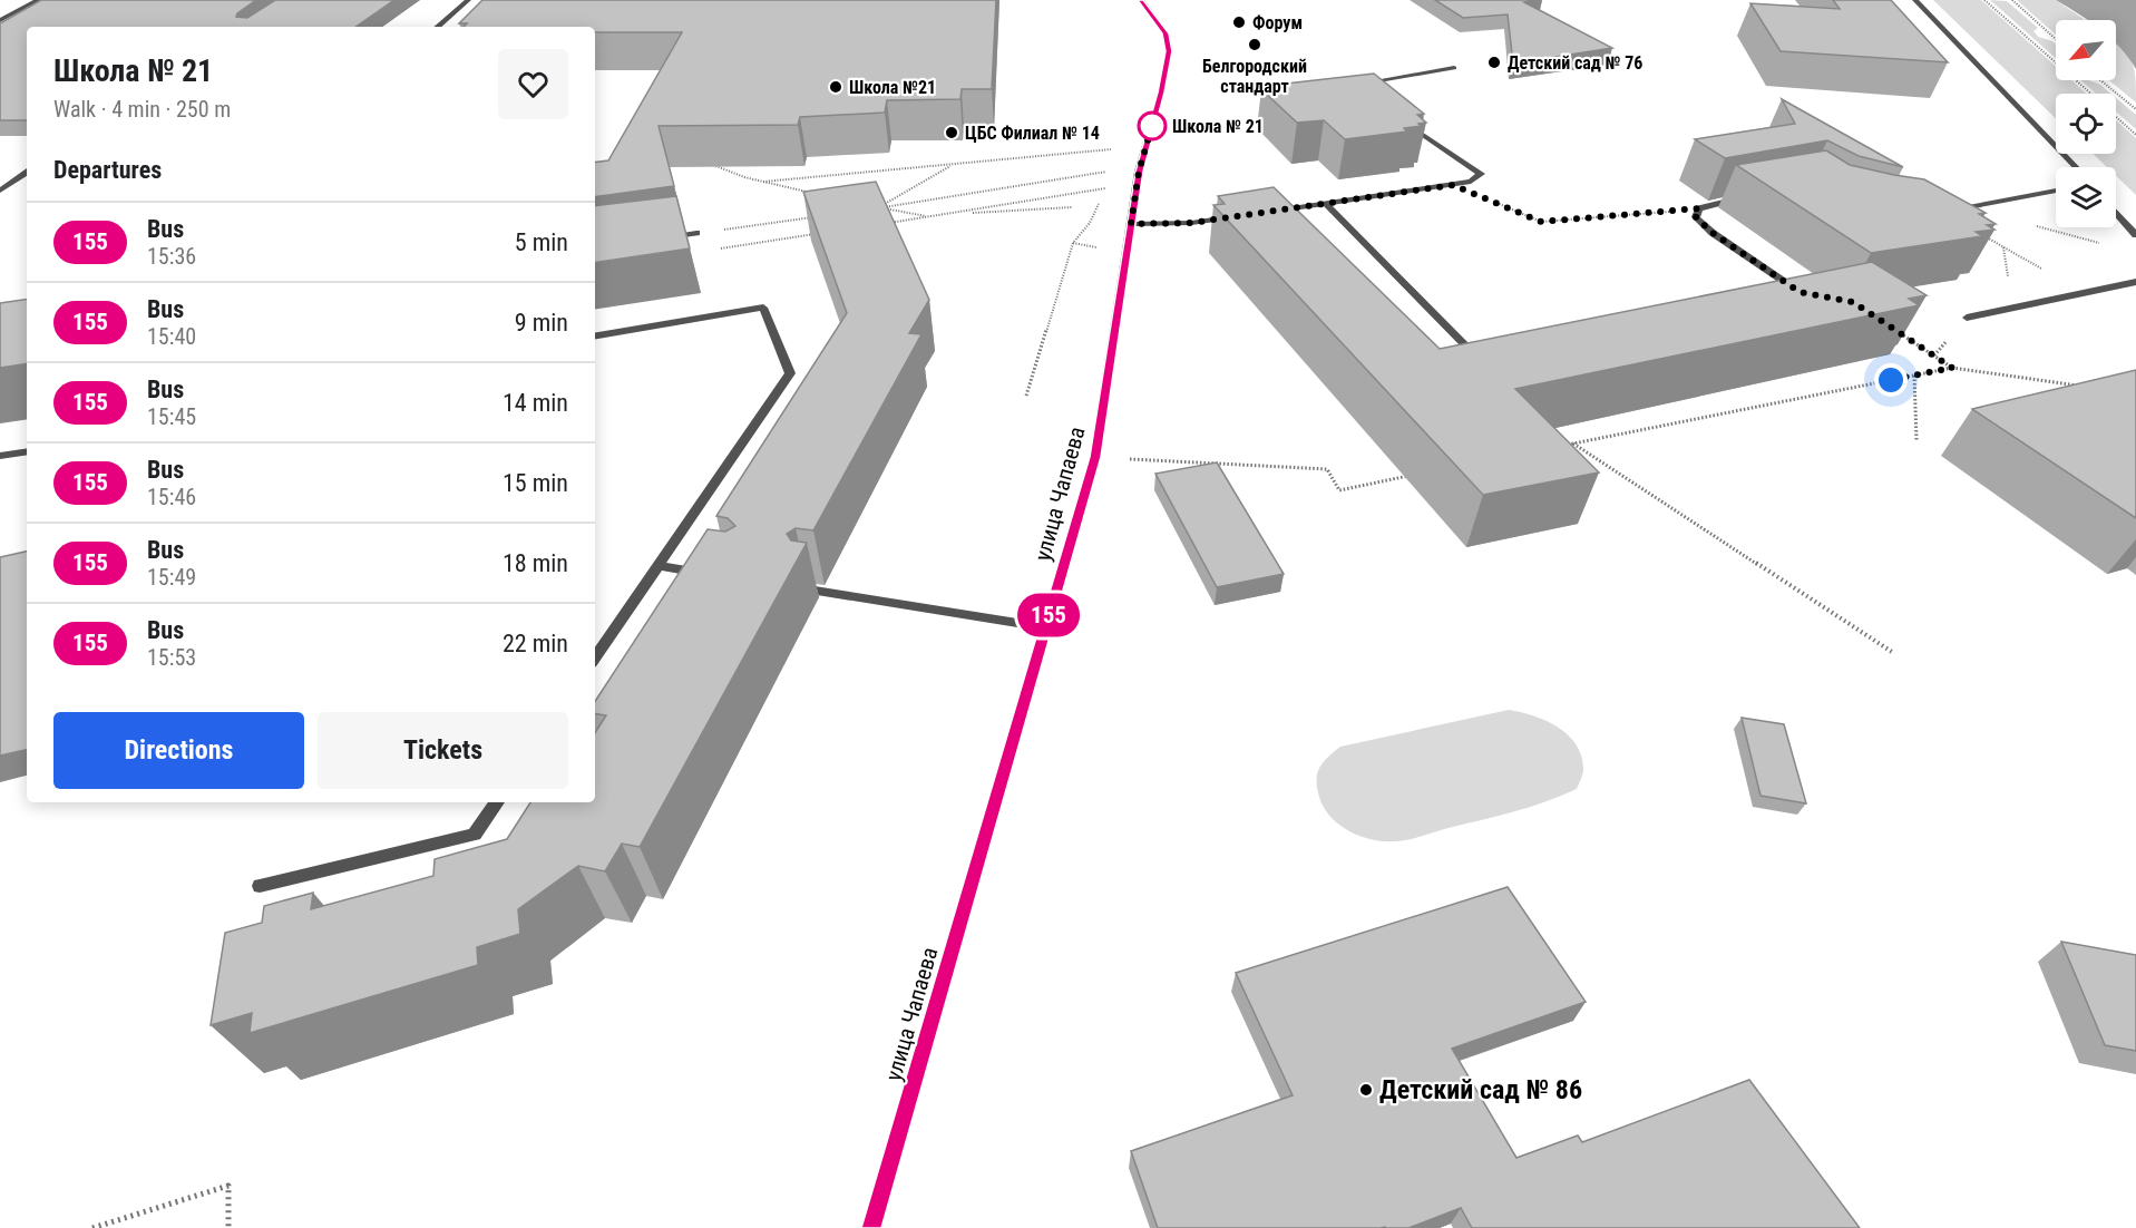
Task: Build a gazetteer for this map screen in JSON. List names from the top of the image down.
{
  "streets": {
    "street": ["улица Чапаева"]
  },
  "places": [
    "Форум",
    "Белгородский стандарт",
    "Детский сад № 76",
    "Школа №21",
    "Школа № 21",
    "ЦБС Филиал № 14",
    "Детский сад № 86"
  ],
  "lines": ["bus line 155"],
  "north": "bottom left",
  "page": {
    "on_map": "155",
    "heading": [
      ["Школа № 21", "Walk · 4 min · 250 m"],
      "Departures"
    ],
    "list": [
      {
        "mark": "155",
        "name": "Bus",
        "note": "15:36",
        "value": "5 min"
      },
      {
        "mark": "155",
        "name": "Bus",
        "note": "15:40",
        "value": "9 min"
      },
      {
        "mark": "155",
        "name": "Bus",
        "note": "15:45",
        "value": "14 min"
      },
      {
        "mark": "155",
        "name": "Bus",
        "note": "15:46",
        "value": "15 min"
      },
      {
        "mark": "155",
        "name": "Bus",
        "note": "15:49",
        "value": "18 min"
      },
      {
        "mark": "155",
        "name": "Bus",
        "note": "15:53",
        "value": "22 min"
      }
    ],
    "buttons": ["Directions", "Tickets"]
  }
}
